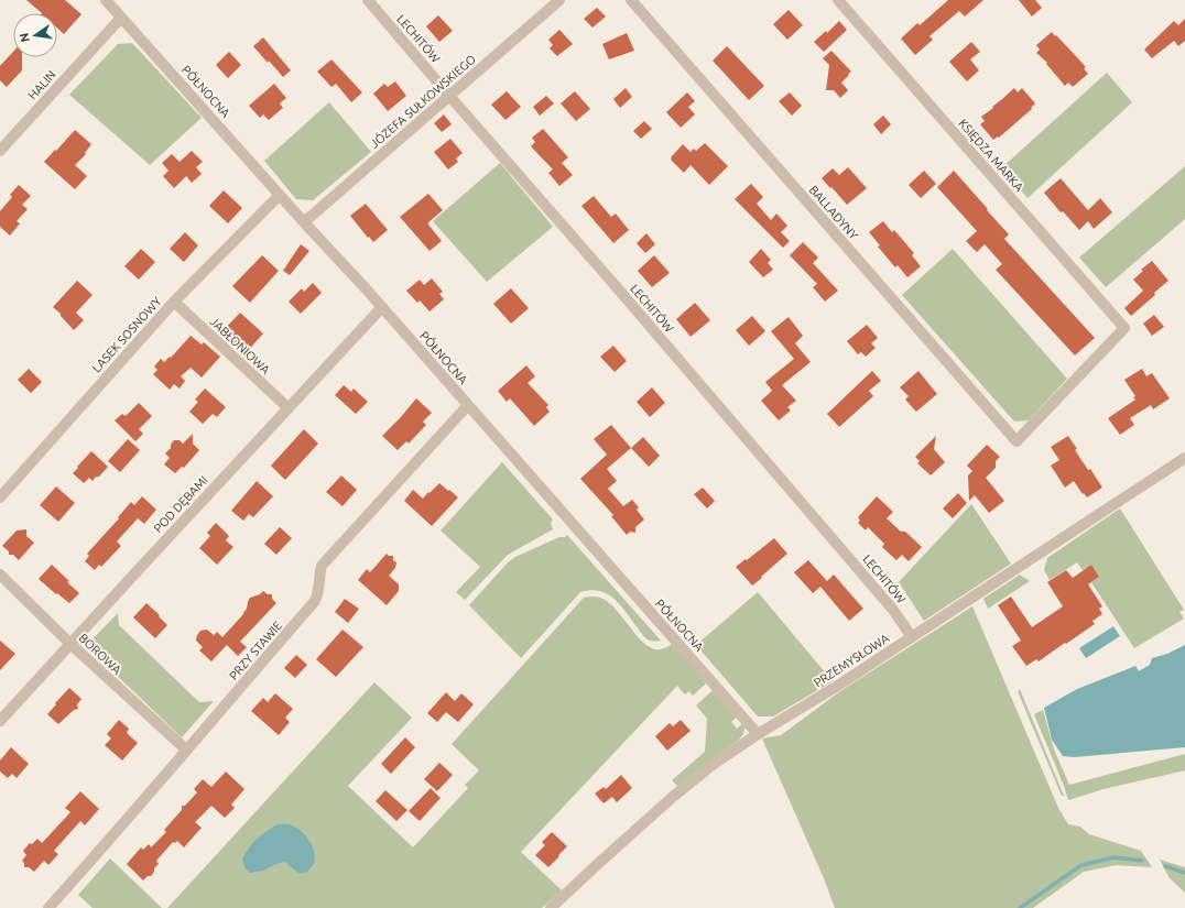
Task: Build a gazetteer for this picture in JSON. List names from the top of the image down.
{
  "streets": {
    "street": [
      "LECHITÓW",
      "HALIN",
      "PÓŁNOCNA",
      "JÓZEFA SUŁKOWSKIEGO",
      "KSIĘDZA MARKA",
      "BALLADYNY",
      "LASEK SOSNOWY",
      "JABŁONIOWA",
      "POD DĘBAMI",
      "PRZY STAWIE",
      "BOROWA",
      "PRZEMYSŁOWA"
    ]
  },
  "crossings": [
    ["LECHITÓW", "JÓZEFA SUŁKOWSKIEGO"],
    ["LECHITÓW", "PRZEMYSŁOWA"],
    ["HALIN", "PÓŁNOCNA"],
    ["PÓŁNOCNA", "JÓZEFA SUŁKOWSKIEGO"],
    ["PÓŁNOCNA", "LASEK SOSNOWY"],
    ["PÓŁNOCNA", "POD DĘBAMI"],
    ["PÓŁNOCNA", "PRZY STAWIE"],
    ["PÓŁNOCNA", "PRZEMYSŁOWA"],
    ["KSIĘDZA MARKA", "BALLADYNY"],
    ["LASEK SOSNOWY", "JABŁONIOWA"],
    ["JABŁONIOWA", "POD DĘBAMI"],
    ["POD DĘBAMI", "BOROWA"],
    ["PRZY STAWIE", "BOROWA"]
  ],
  "north": "left"
}
